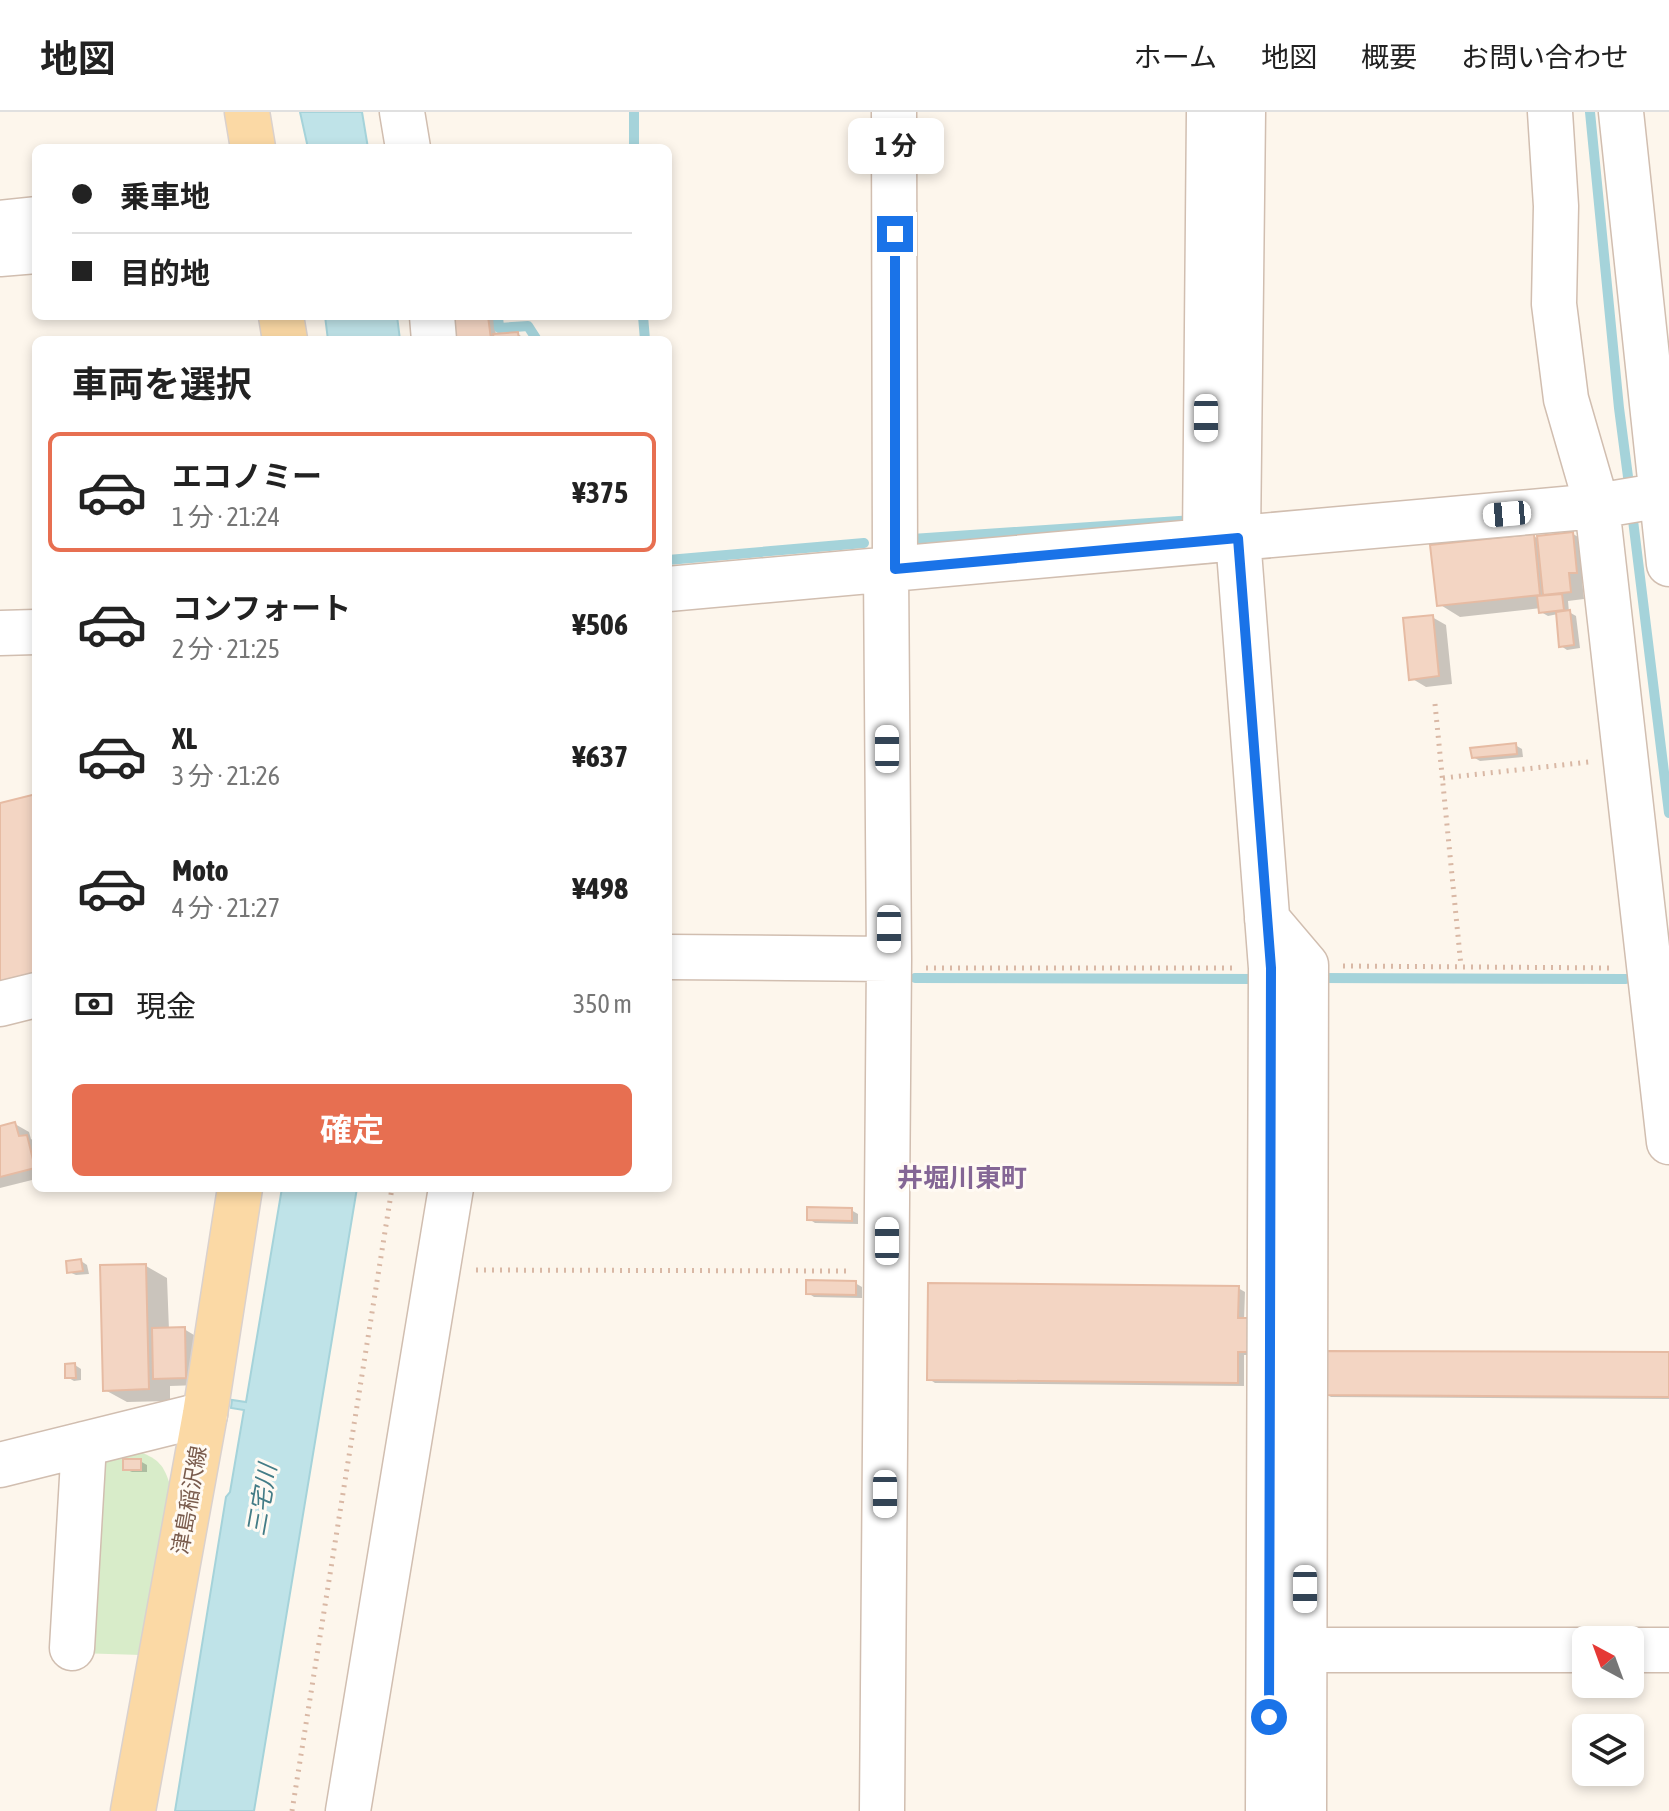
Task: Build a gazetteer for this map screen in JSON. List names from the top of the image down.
{
  "streets": {
    "main road": ["津島稲沢線"]
  },
  "districts": ["井堀川東町"],
  "water": ["三宅川"],
  "north": "top left",
  "page": {
    "header": "地図",
    "nav": [
      "ホーム",
      "地図",
      "概要",
      "お問い合わせ"
    ],
    "bubble": "1 分",
    "banner": ["乗車地", "目的地"],
    "heading": "車両を選択",
    "list": [
      {
        "name": "エコノミー",
        "note": "1 分 · 21:24",
        "value": "¥375"
      },
      {
        "name": "コンフォート",
        "note": "2 分 · 21:25",
        "value": "¥506"
      },
      {
        "name": "XL",
        "note": "3 分 · 21:26",
        "value": "¥637"
      },
      {
        "name": "Moto",
        "note": "4 分 · 21:27",
        "value": "¥498"
      }
    ],
    "pay": ["現金", "350 m"],
    "buttons": "確定"
  }
}
